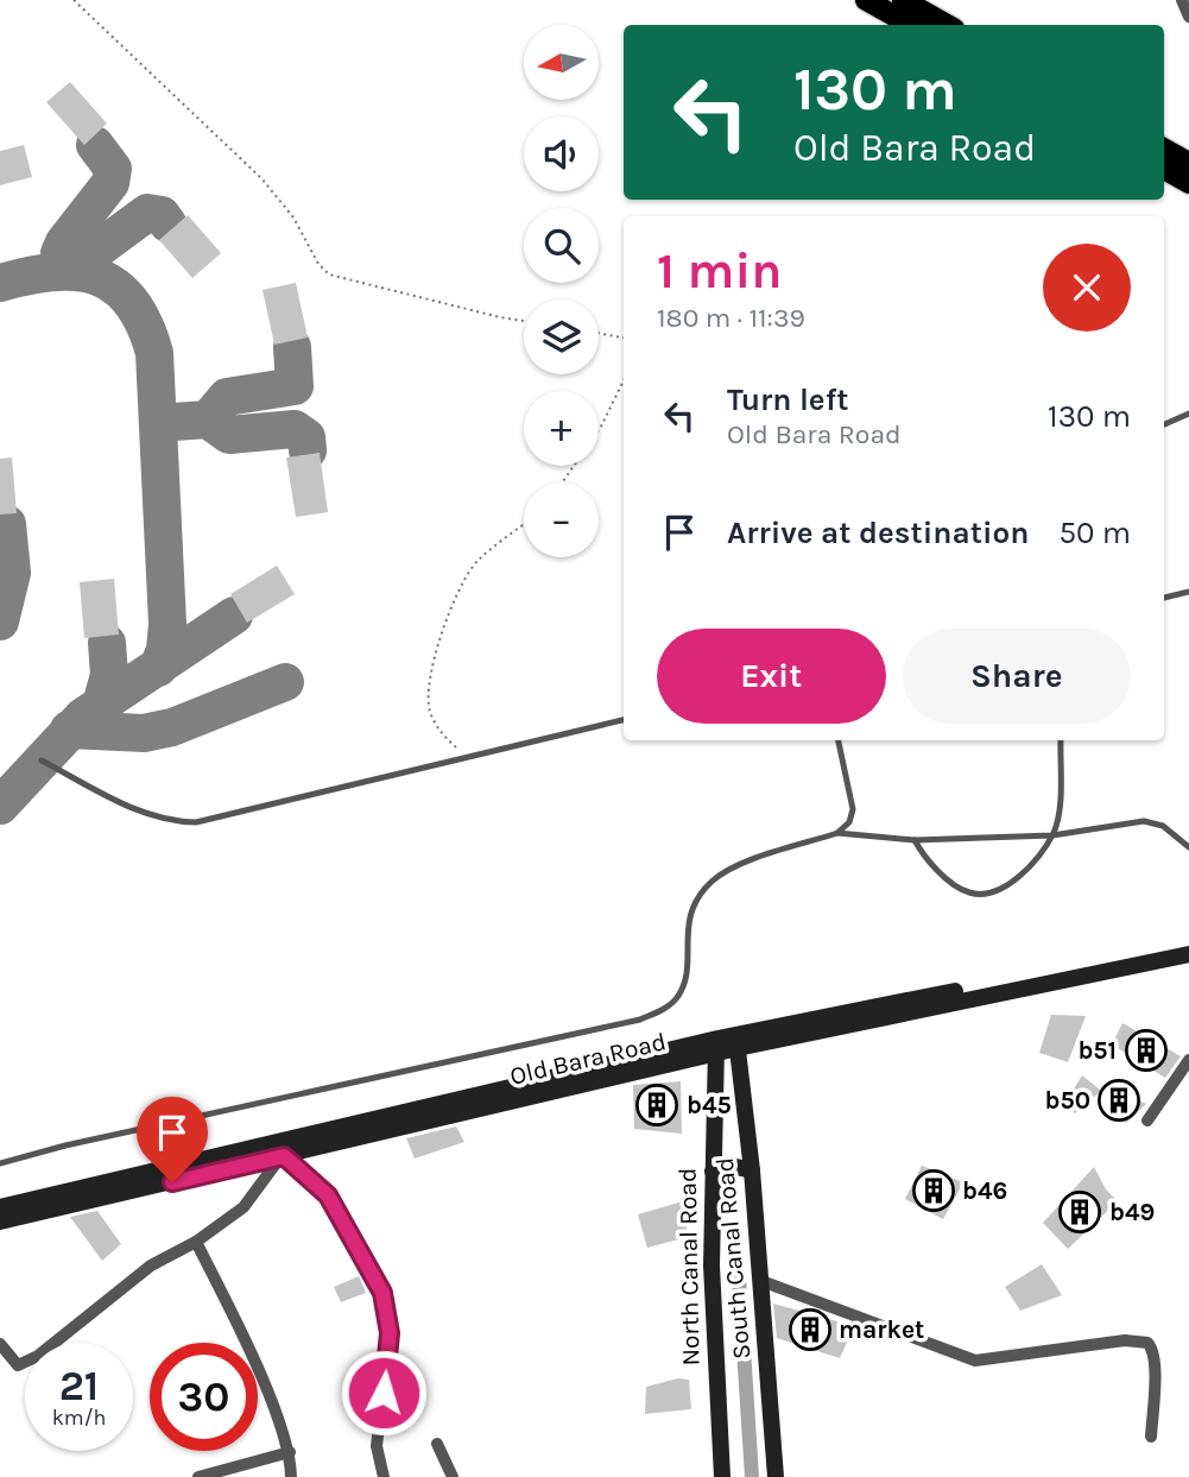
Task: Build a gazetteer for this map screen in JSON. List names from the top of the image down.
{
  "streets": {
    "main road": ["Old Bara Road", "South Canal Road", "North Canal Road"]
  },
  "crossings": [
    ["Old Bara Road", "South Canal Road"],
    ["Old Bara Road", "North Canal Road"]
  ],
  "places": {
    "building": [
      "b51",
      "b50",
      "b45",
      "b46",
      "b49",
      "market"
    ]
  },
  "north": "left",
  "page": {
    "map_buttons": ["+", "−"],
    "turn": ["130 m", "Old Bara Road"],
    "heading": ["1 min", "180 m · 11:39"],
    "list": [
      {
        "name": "Turn left",
        "note": "Old Bara Road",
        "value": "130 m"
      },
      {
        "name": "Arrive at destination",
        "value": "50 m"
      }
    ],
    "buttons": ["Exit", "Share"],
    "speed": "21 km/h",
    "limit": "30"
  }
}
